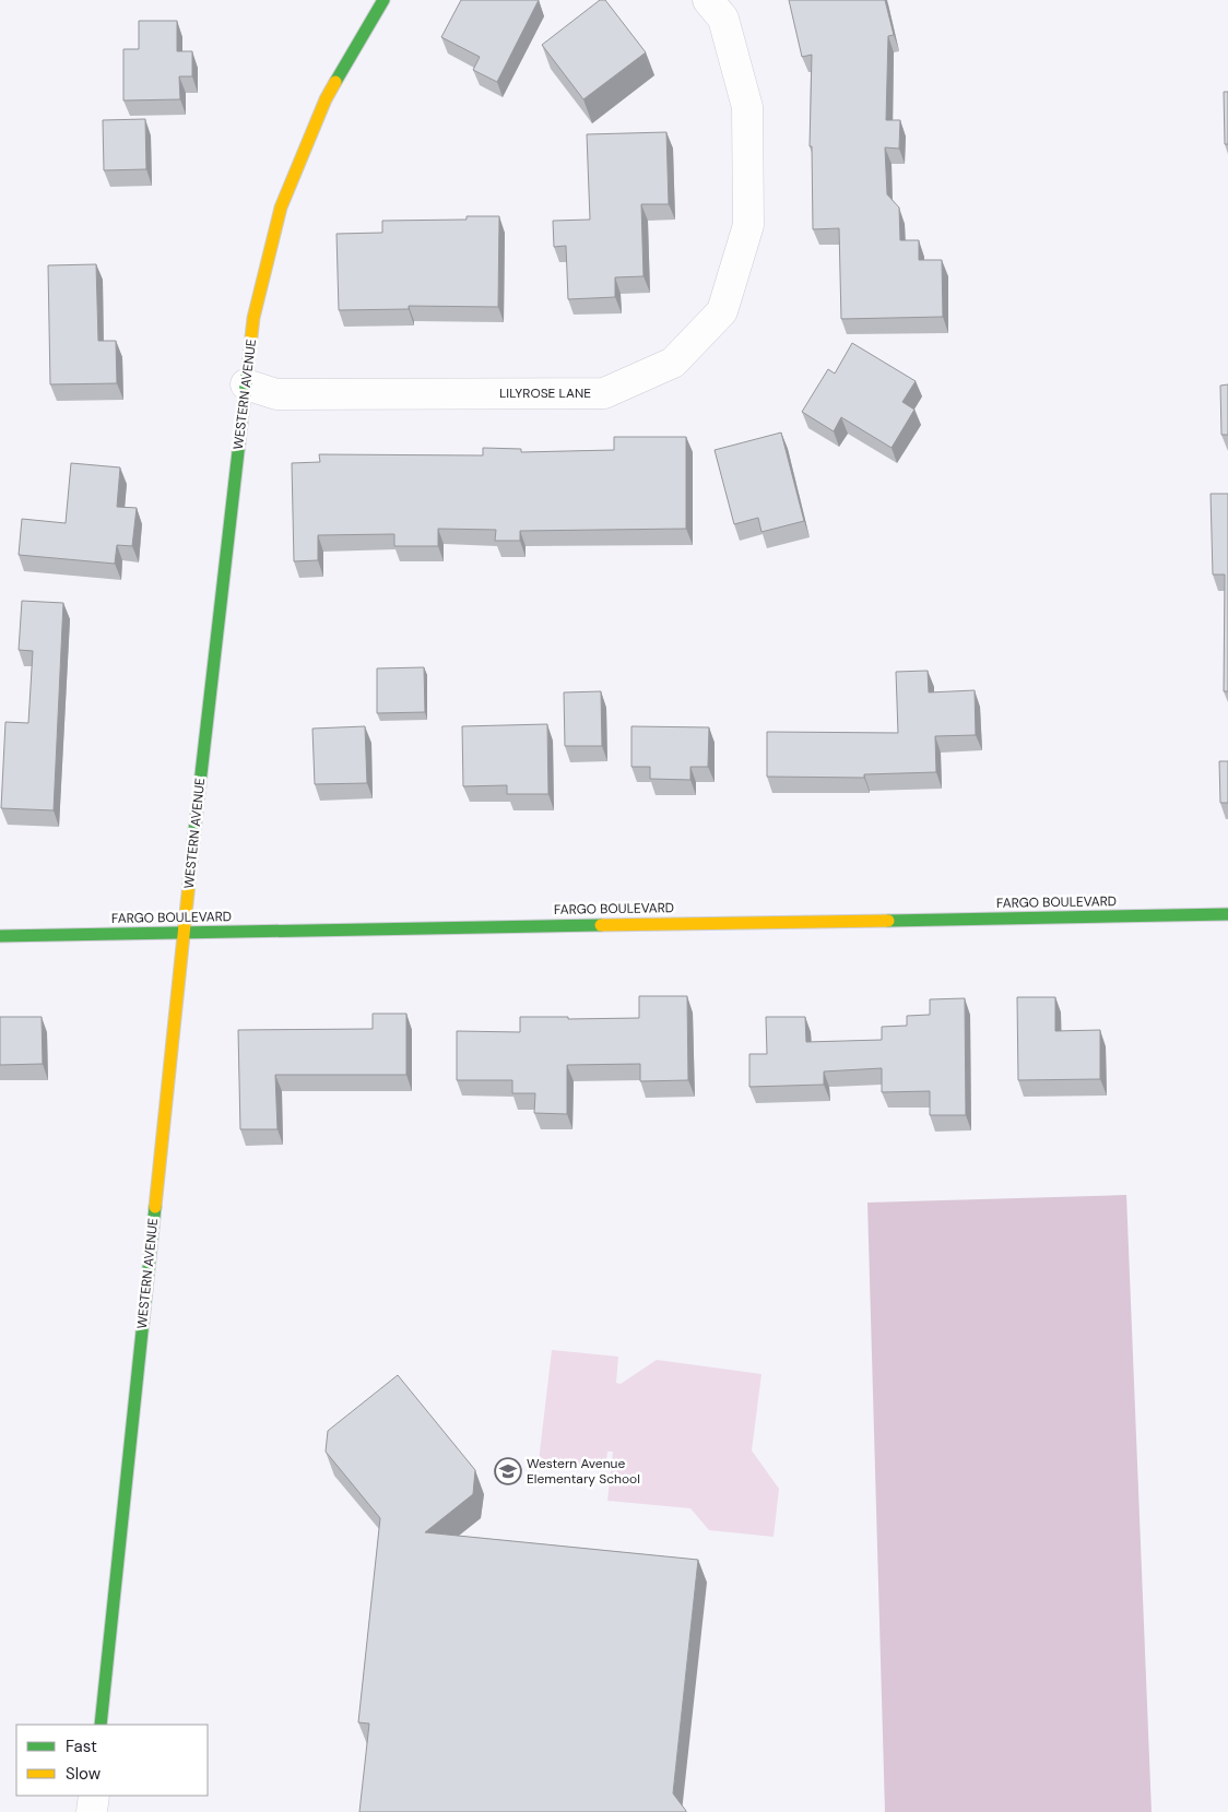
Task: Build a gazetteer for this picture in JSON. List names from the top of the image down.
{
  "streets": {
    "street": ["LILYROSE LANE", "WESTERN AVENUE", "FARGO BOULEVARD"]
  },
  "crossings": [
    ["LILYROSE LANE", "WESTERN AVENUE"],
    ["WESTERN AVENUE", "FARGO BOULEVARD"]
  ],
  "places": {
    "school or university": ["Western Avenue Elementary School"]
  },
  "legend": ["Fast", "Slow"]
}
